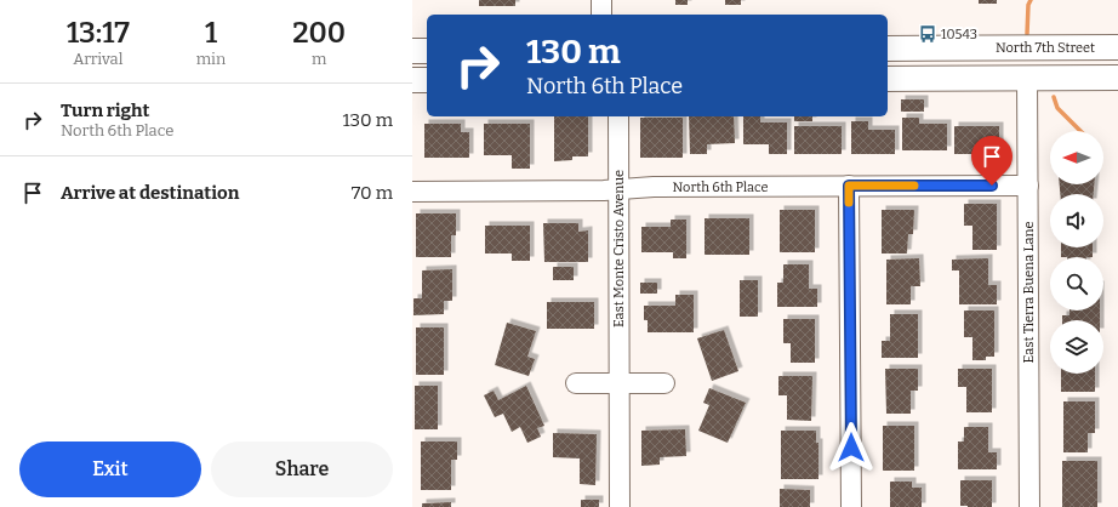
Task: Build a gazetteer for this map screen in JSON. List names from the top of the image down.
{
  "streets": {
    "main road": ["North 7th Street"],
    "street": ["North 6th Place", "East Monte Cristo Avenue", "East Tierra Buena Lane"]
  },
  "crossings": [
    ["North 6th Place", "East Monte Cristo Avenue"],
    ["North 6th Place", "East Tierra Buena Lane"]
  ],
  "places": {
    "bus stop": ["10543"]
  },
  "north": "left",
  "page": {
    "eta": [
      "13:17",
      "Arrival",
      "1",
      "min",
      "200",
      "m"
    ],
    "turn": ["130 m", "North 6th Place"],
    "list": [
      {
        "name": "Turn right",
        "note": "North 6th Place",
        "value": "130 m"
      },
      {
        "name": "Arrive at destination",
        "value": "70 m"
      }
    ],
    "buttons": ["Exit", "Share"]
  }
}
